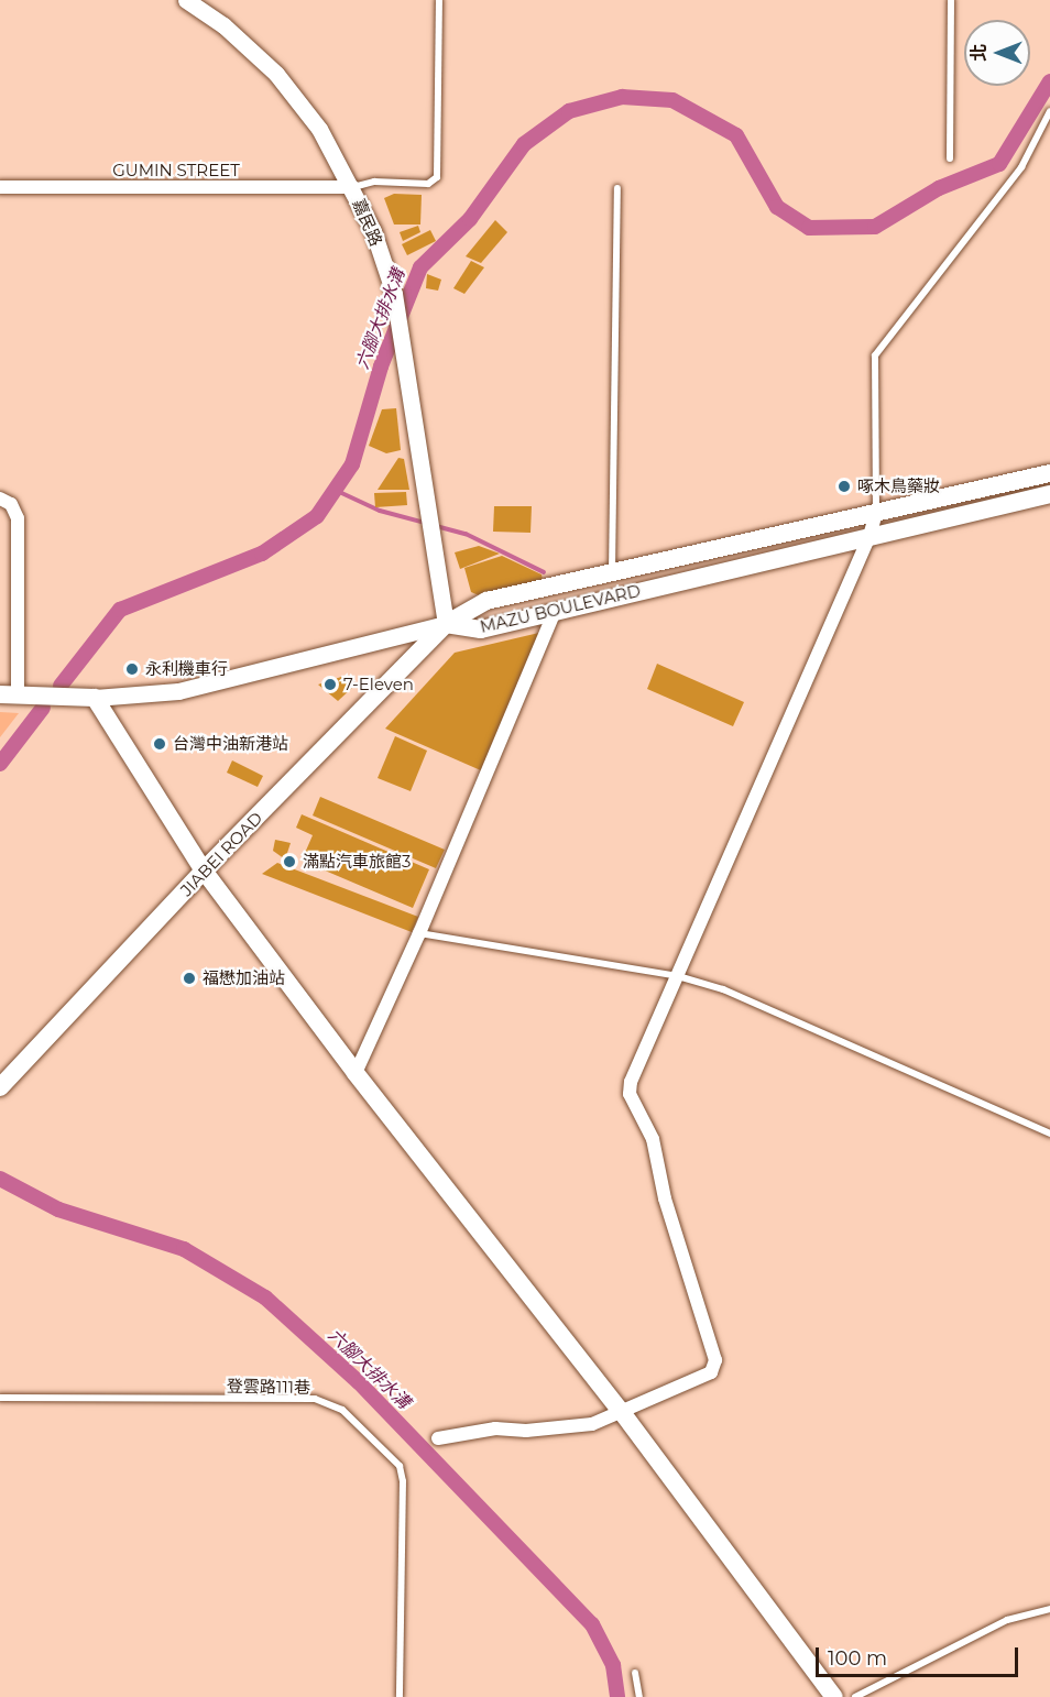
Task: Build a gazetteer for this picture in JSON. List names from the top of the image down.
{
  "streets": {
    "main road": ["MAZU BOULEVARD", "JIABEI ROAD"],
    "street": ["GUMIN STREET", "嘉民路"],
    "lane": ["登雲路111巷"]
  },
  "crossings": [
    ["GUMIN STREET", "嘉民路"],
    ["嘉民路", "MAZU BOULEVARD"],
    ["嘉民路", "JIABEI ROAD"],
    ["MAZU BOULEVARD", "JIABEI ROAD"]
  ],
  "water": ["六腳大排水溝"],
  "places": [
    "啄木鳥藥妝",
    "永利機車行",
    "7-Eleven",
    "台灣中油新港站",
    "滿點汽車旅館3",
    "福懋加油站"
  ],
  "scale_bar": "100 m",
  "north": "left"
}
